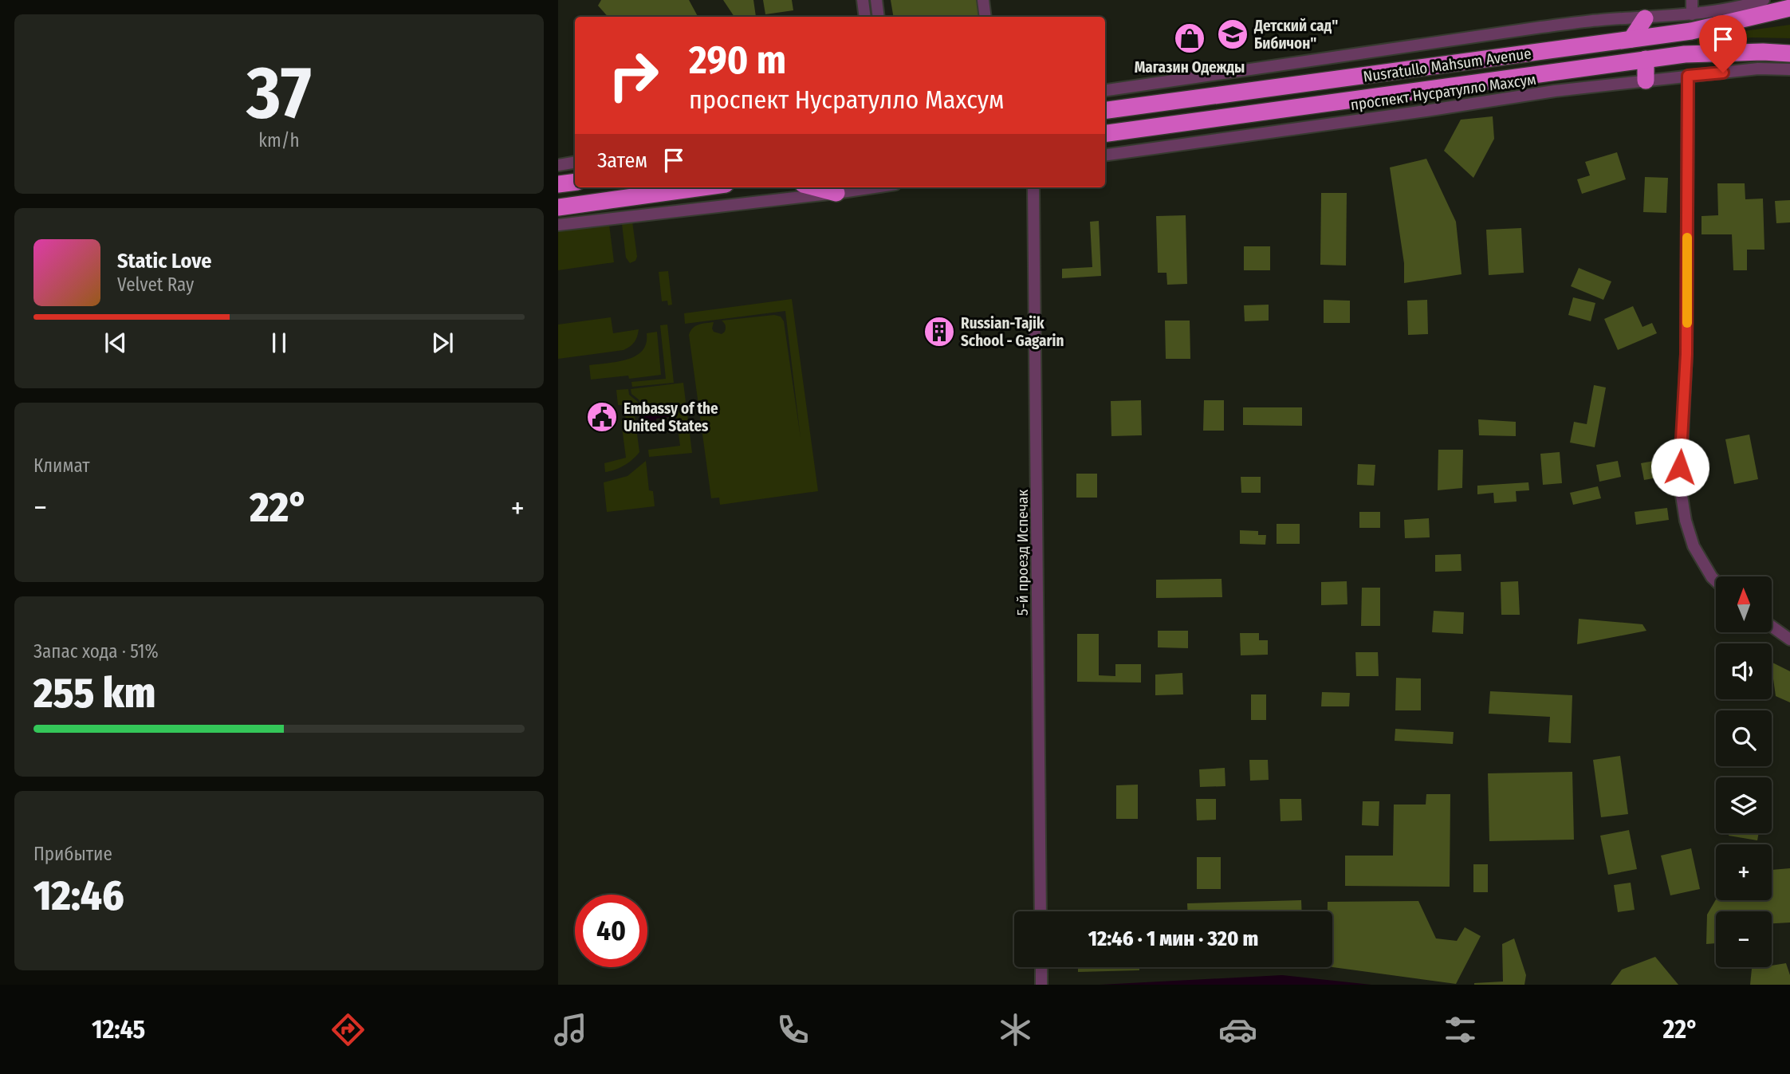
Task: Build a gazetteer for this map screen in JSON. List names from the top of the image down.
{
  "streets": {
    "highway": ["Nusratullo Mahsum Avenue"],
    "street": ["проспект Нусратулло Махсум", "5-й проезд Испечак"]
  },
  "places": {
    "school or university": ["Детский сад\" Бибичон\""],
    "shop": ["Магазин Одежды"],
    "building": ["Russian-Tajik School - Gagarin"],
    "public building": ["Embassy of the United States"]
  },
  "north": "top",
  "page": {
    "tile": [
      ["37", "km/h"],
      "Климат",
      ["Запас хода · 51%", "255 km"],
      ["Прибытие", "12:46"]
    ],
    "turn": ["290 m", "проспект Нусратулло Махсум"],
    "then": "Затем",
    "song": ["Static Love", "Velvet Ray"],
    "heat": ["−", "22°", "+"],
    "map_buttons": ["+", "−"],
    "limit": "40",
    "trip": "12:46 · 1 мин · 320 m",
    "tabs": ["12:45", "22°"]
  }
}
